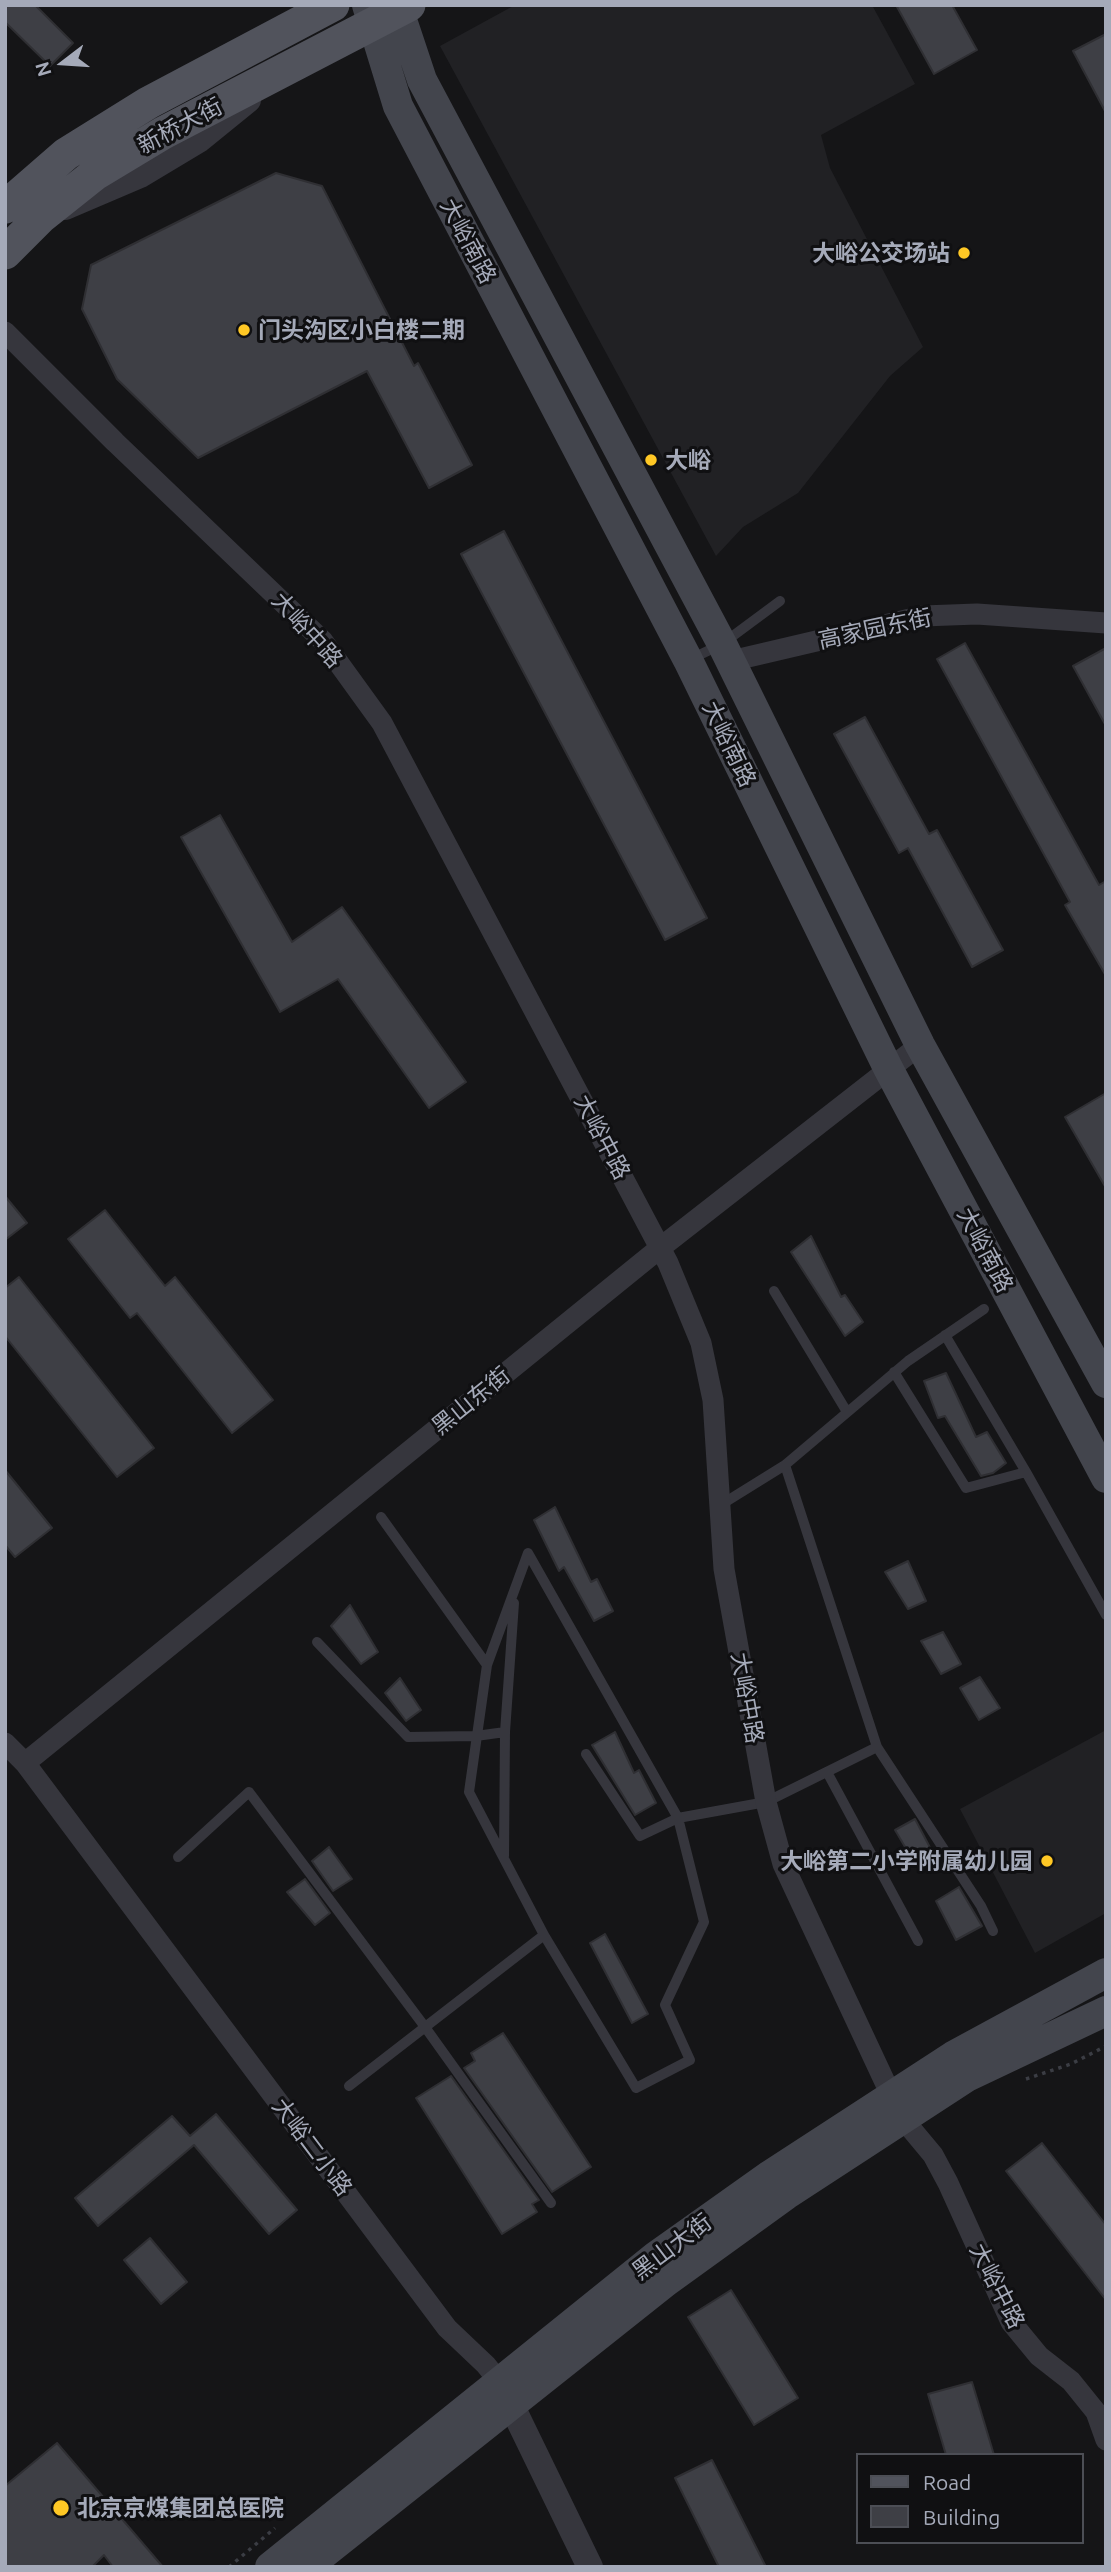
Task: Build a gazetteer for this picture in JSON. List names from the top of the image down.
{
  "streets": {
    "main road": ["新桥大街", "大峪南路", "黑山大街"],
    "street": [
      "高家园东街",
      "大峪中路",
      "黑山东街",
      "大峪二小路"
    ]
  },
  "crossings": [
    ["新桥大街", "大峪南路"],
    ["大峪南路", "高家园东街"],
    ["大峪南路", "黑山东街"],
    ["大峪中路", "黑山东街"],
    ["大峪中路", "黑山大街"],
    ["黑山东街", "大峪二小路"],
    ["大峪二小路", "黑山大街"]
  ],
  "places": [
    "大峪公交场站",
    "门头沟区小白楼二期",
    "大峪",
    "大峪第二小学附属幼儿园",
    "北京京煤集团总医院"
  ],
  "legend": ["Road", "Building"],
  "north": "left"
}
